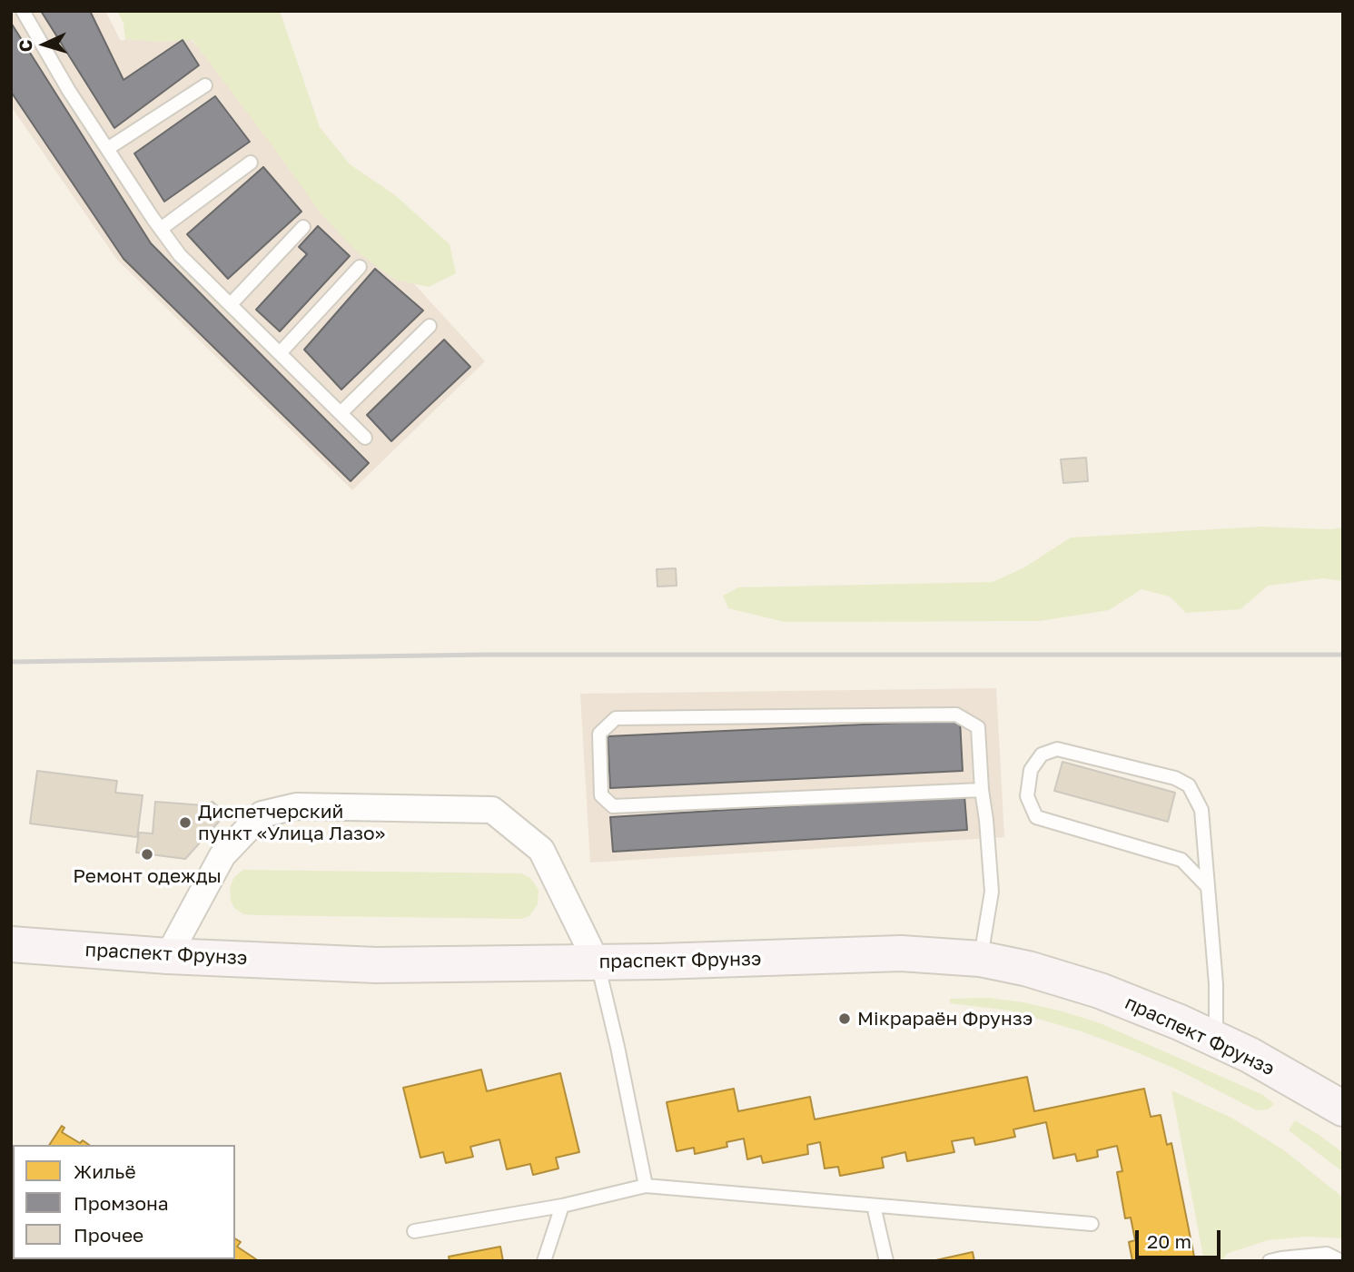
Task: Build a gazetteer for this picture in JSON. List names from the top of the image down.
{
  "streets": {
    "main road": ["праспект Фрунзэ"]
  },
  "places": ["Диспетчерский пункт «Улица Лазо»", "Ремонт одежды", "Мікрараён Фрунзэ"],
  "legend": ["Жильё", "Промзона", "Прочее"],
  "scale_bar": "20 m",
  "north": "left"
}
